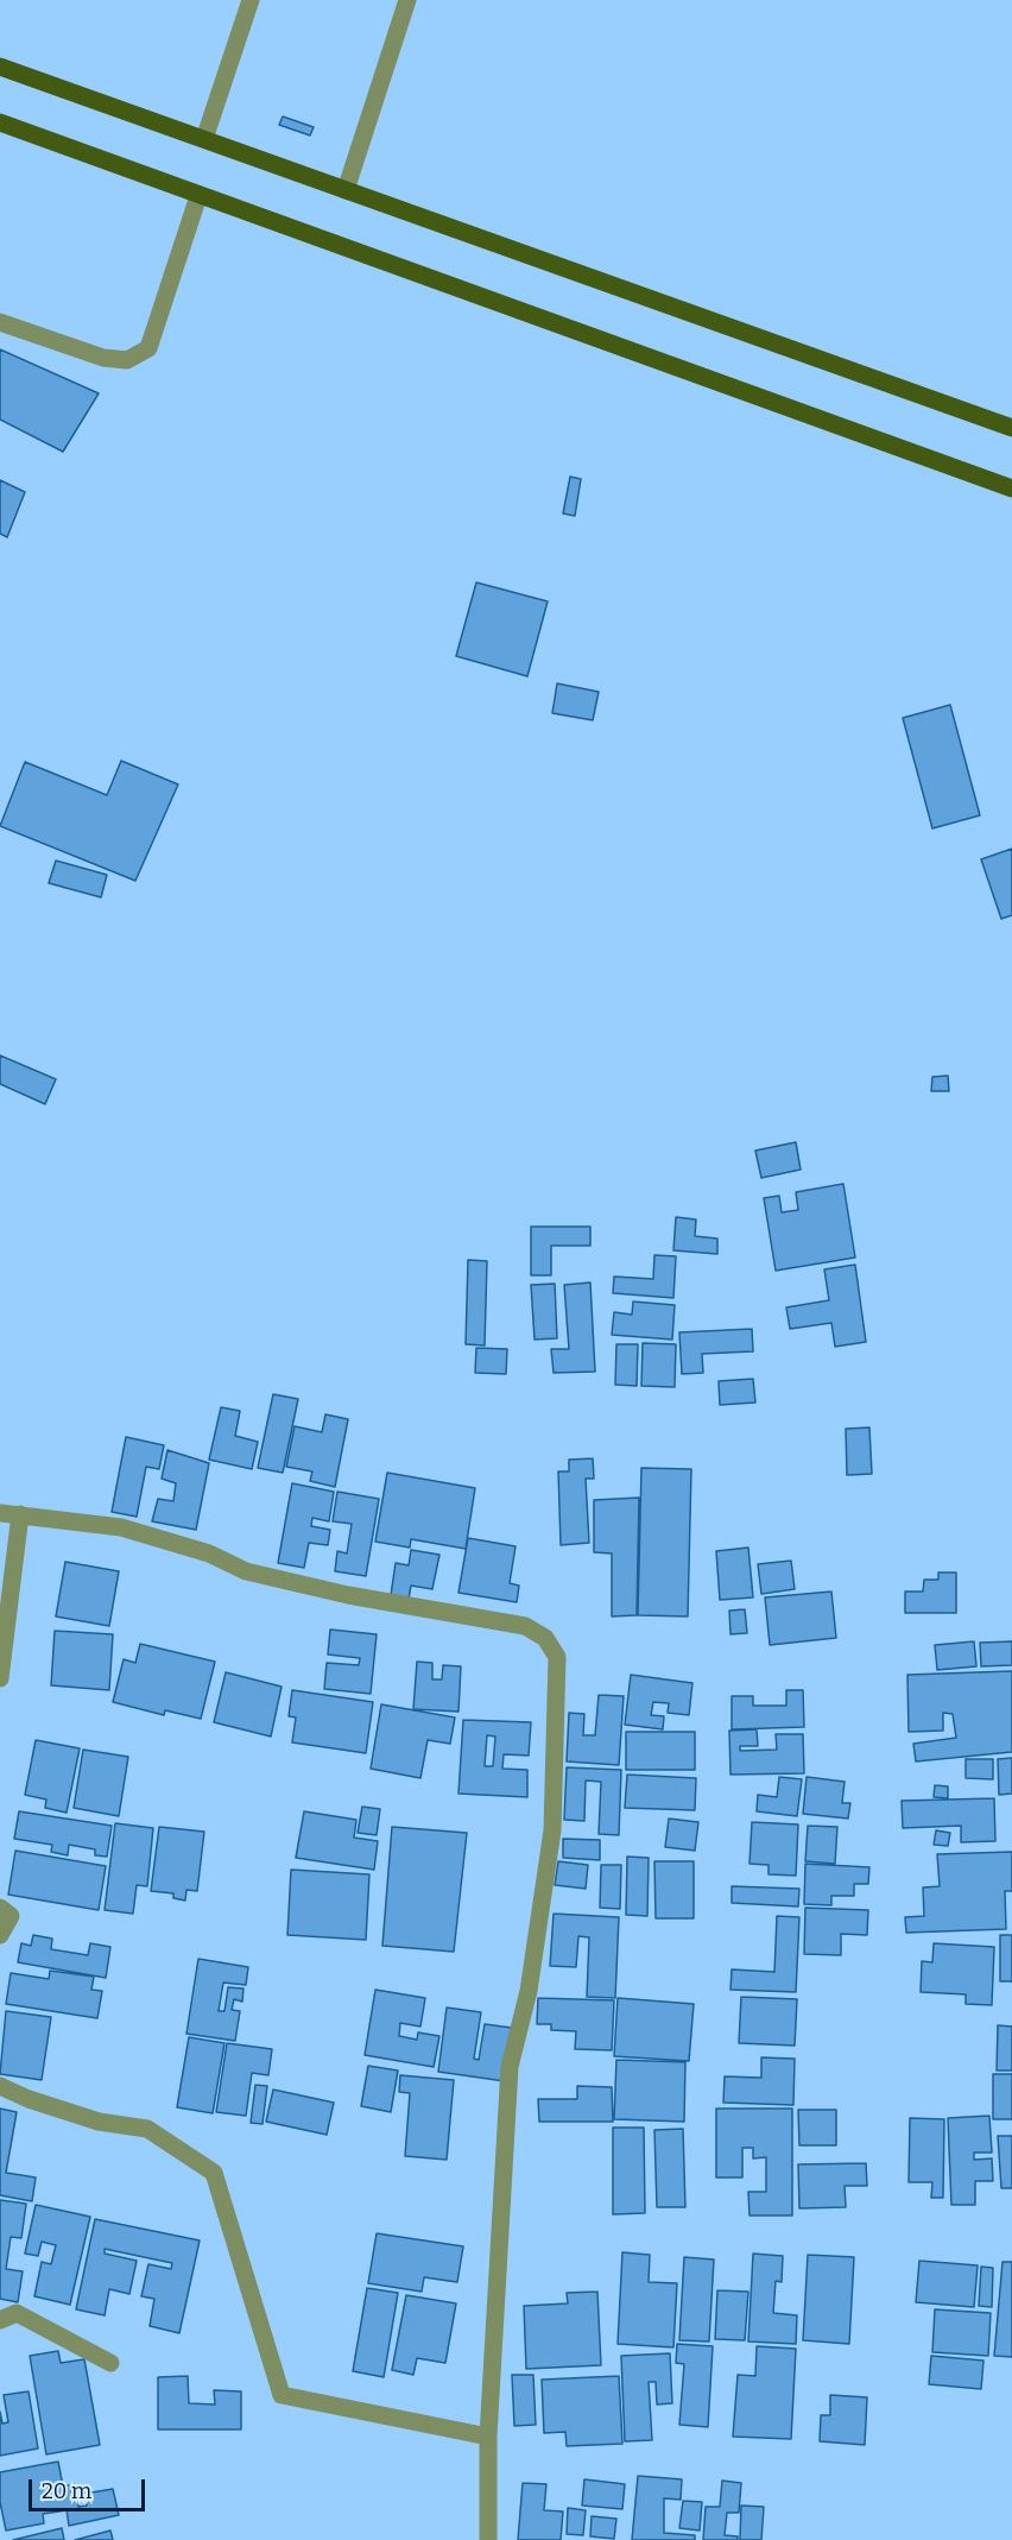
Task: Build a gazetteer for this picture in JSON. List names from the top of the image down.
{
  "scale_bar": "20 m"
}
